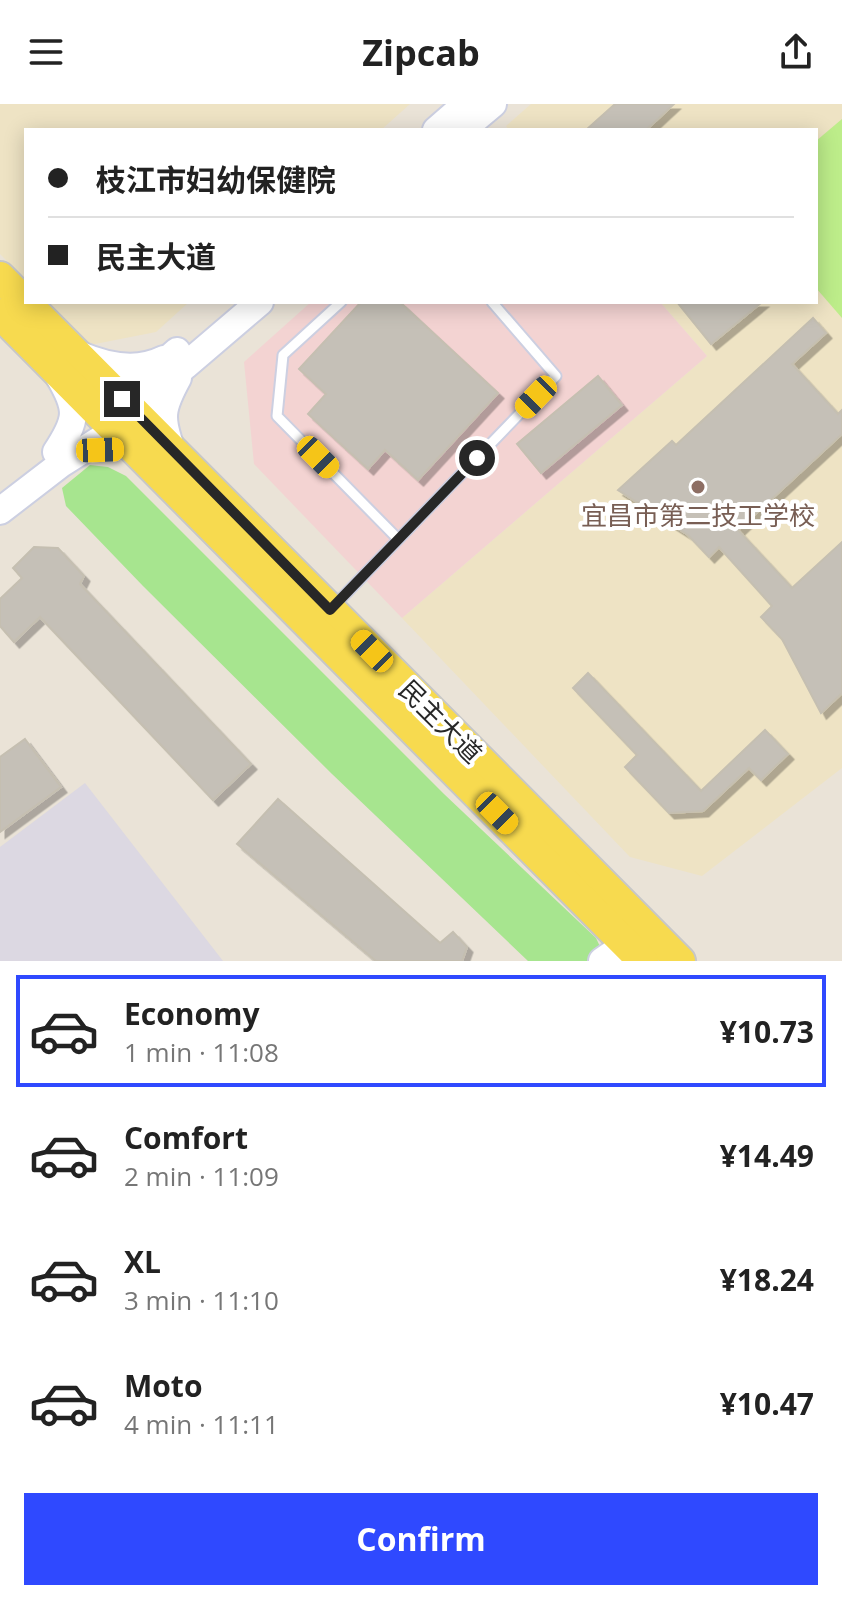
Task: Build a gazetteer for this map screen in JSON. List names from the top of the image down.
{
  "streets": {
    "main road": ["民主大道"]
  },
  "places": ["宜昌市第二技工学校"],
  "page": {
    "header": "Zipcab",
    "banner": ["枝江市妇幼保健院", "民主大道"],
    "list": [
      {
        "name": "Economy",
        "note": "1 min · 11:08",
        "value": "¥10.73"
      },
      {
        "name": "Comfort",
        "note": "2 min · 11:09",
        "value": "¥14.49"
      },
      {
        "name": "XL",
        "note": "3 min · 11:10",
        "value": "¥18.24"
      },
      {
        "name": "Moto",
        "note": "4 min · 11:11",
        "value": "¥10.47"
      }
    ],
    "buttons": "Confirm"
  }
}
